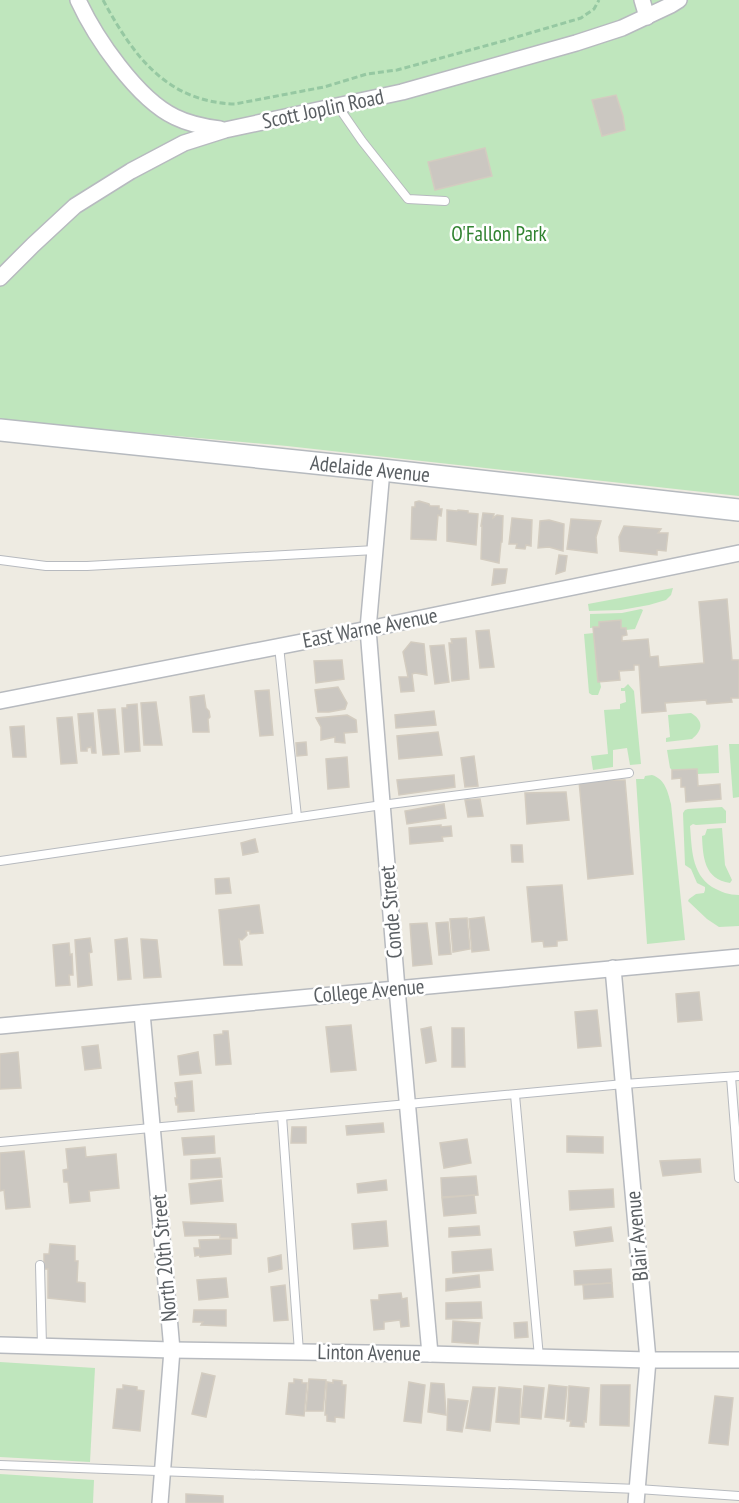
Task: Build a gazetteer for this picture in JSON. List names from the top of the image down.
{
  "streets": {
    "main road": ["Adelaide Avenue"],
    "street": [
      "Scott Joplin Road",
      "East Warne Avenue",
      "Conde Street",
      "College Avenue",
      "Blair Avenue",
      "North 20th Street",
      "Linton Avenue"
    ]
  },
  "crossings": [
    ["Adelaide Avenue", "Conde Street"],
    ["East Warne Avenue", "Conde Street"],
    ["Conde Street", "College Avenue"],
    ["Conde Street", "Linton Avenue"],
    ["College Avenue", "Blair Avenue"],
    ["College Avenue", "North 20th Street"],
    ["Blair Avenue", "Linton Avenue"],
    ["North 20th Street", "Linton Avenue"]
  ],
  "parks": ["O'Fallon Park"]
}
